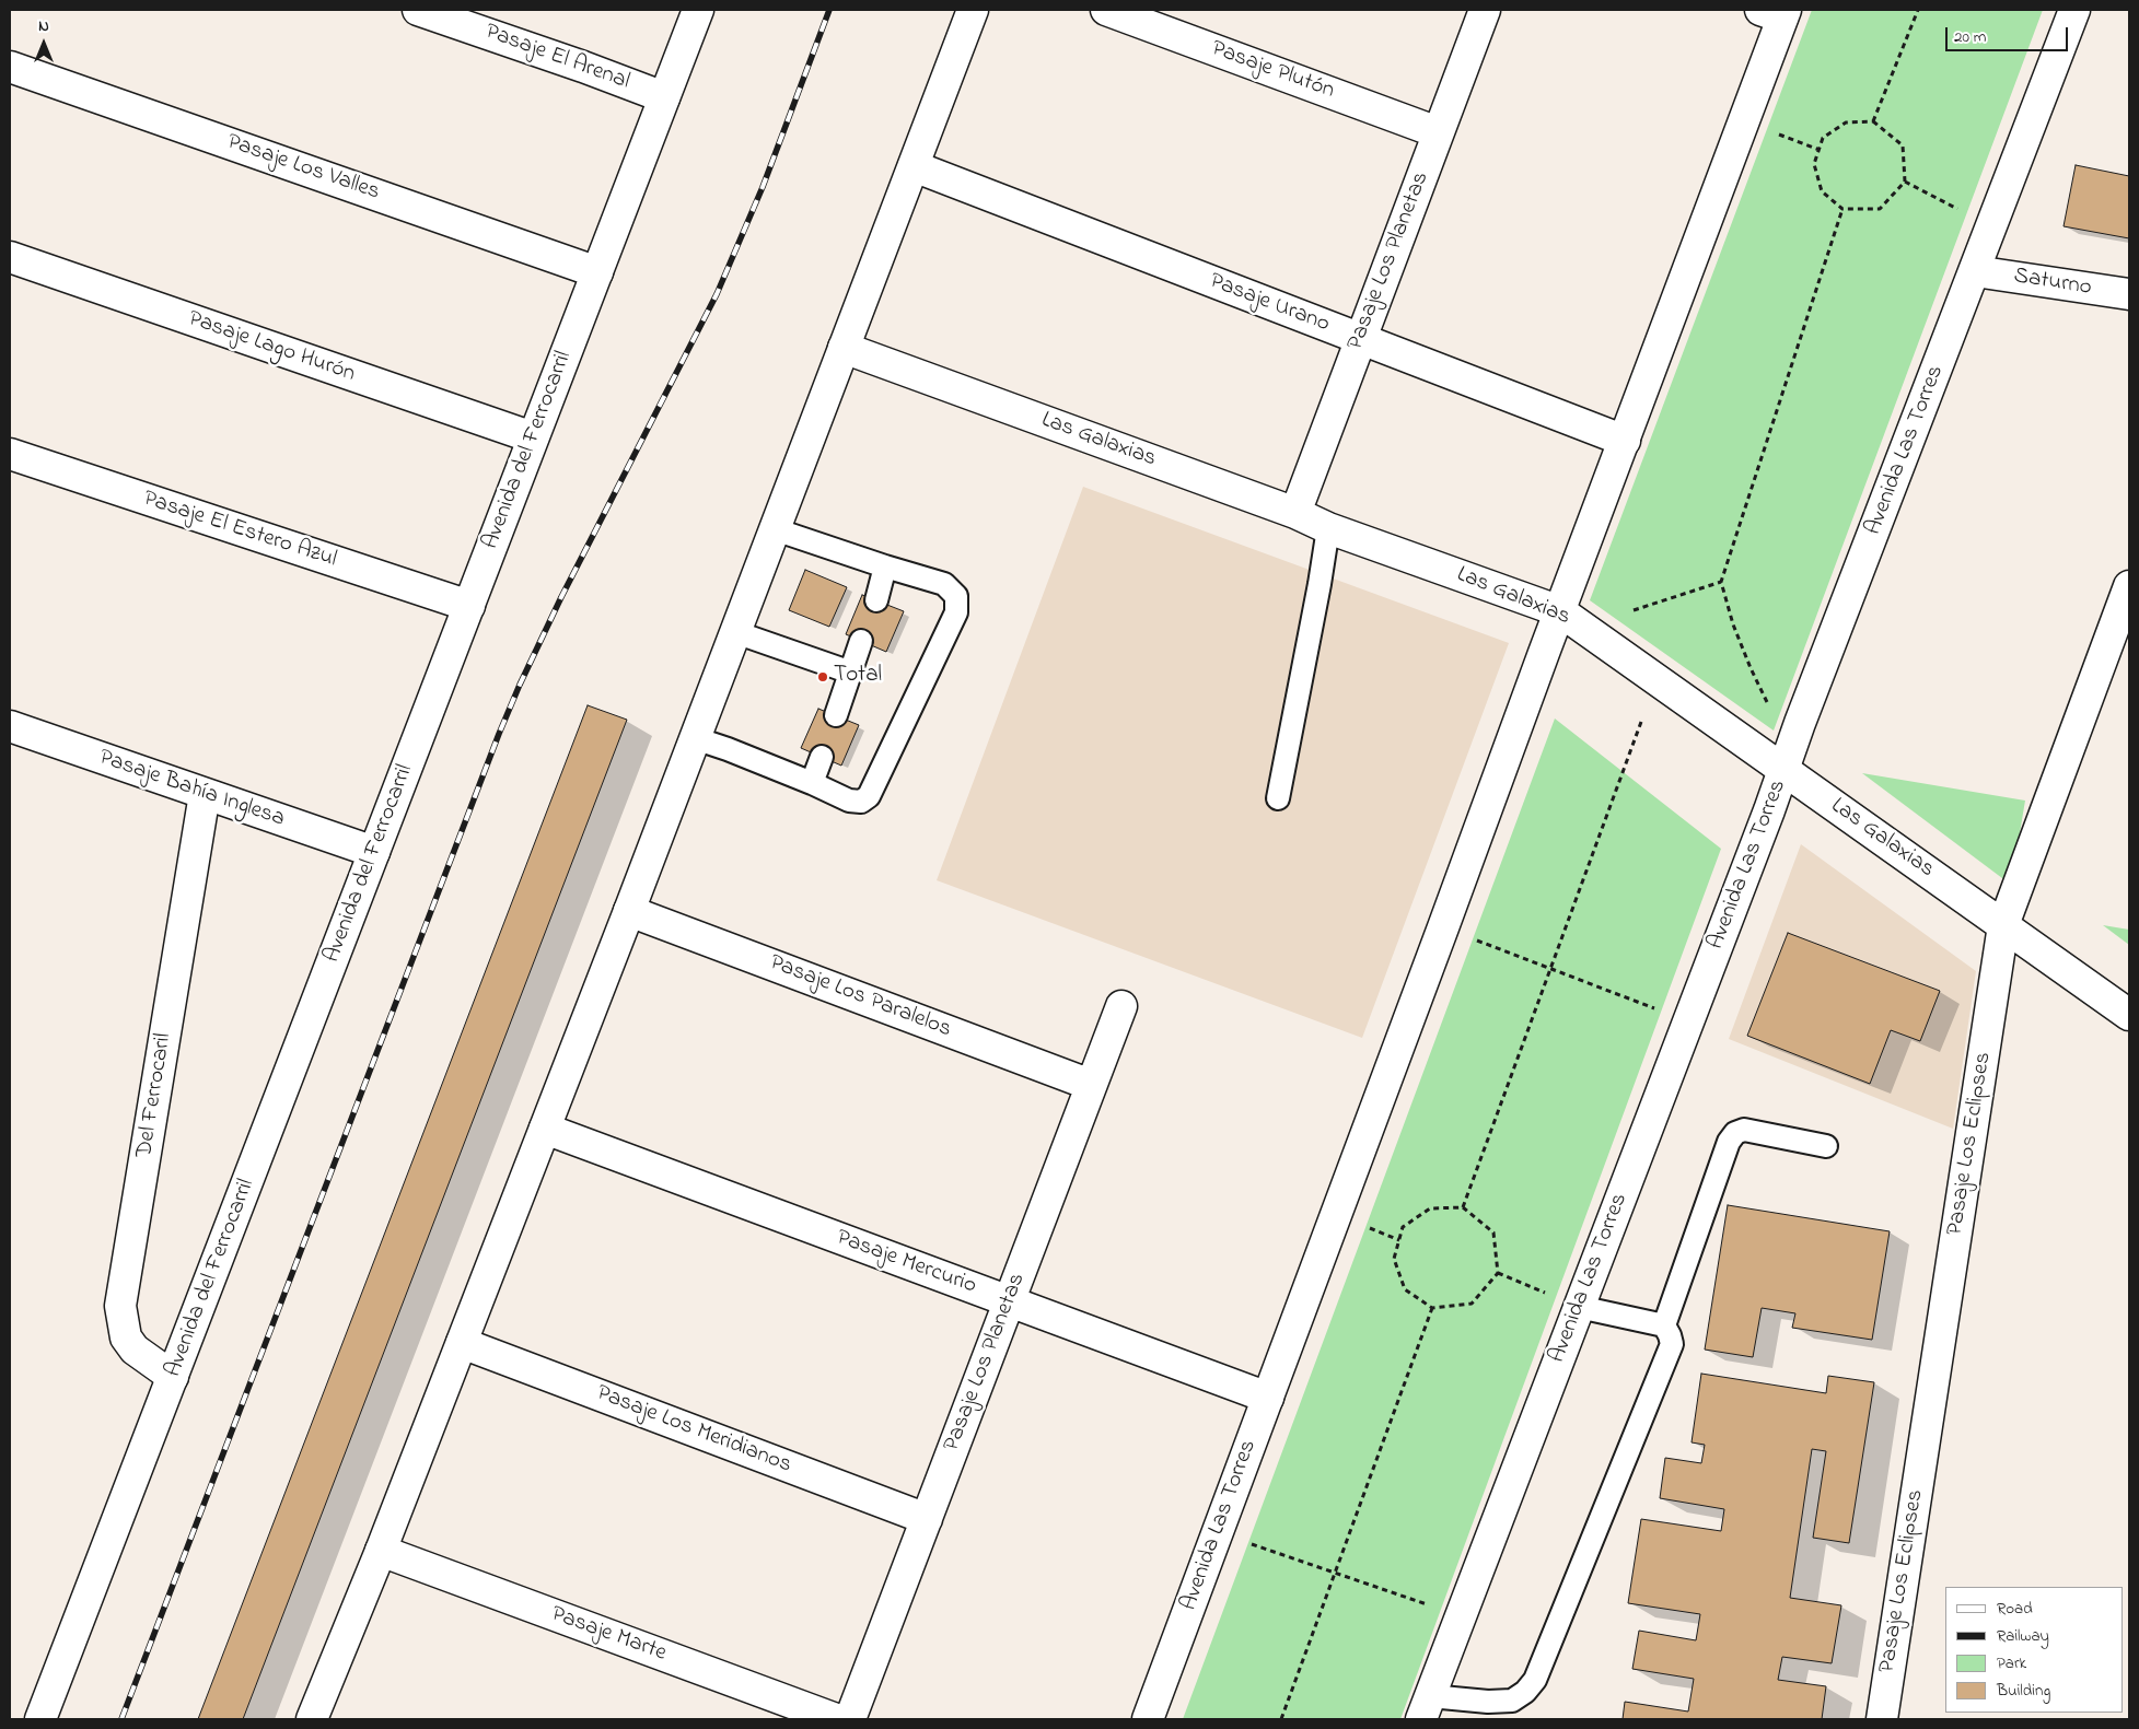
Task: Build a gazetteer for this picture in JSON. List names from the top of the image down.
{
  "streets": {
    "street": [
      "Pasaje El Arenal",
      "Pasaje Plutón",
      "Pasaje Los Valles",
      "Pasaje Los Planetas",
      "Saturno",
      "Pasaje Urano",
      "Pasaje Lago Hurón",
      "Las Galaxias",
      "Avenida del Ferrocarril",
      "Avenida Las Torres",
      "Pasaje El Estero Azul",
      "Pasaje Bahía Inglesa",
      "Pasaje Los Paralelos",
      "Del Ferrocaril",
      "Pasaje Los Eclipses",
      "Pasaje Mercurio",
      "Pasaje Los Meridianos",
      "Pasaje Marte"
    ]
  },
  "crossings": [
    ["Pasaje El Arenal", "Avenida del Ferrocarril"],
    ["Pasaje Plutón", "Pasaje Los Planetas"],
    ["Pasaje Los Valles", "Avenida del Ferrocarril"],
    ["Pasaje Los Planetas", "Pasaje Urano"],
    ["Pasaje Los Planetas", "Las Galaxias"],
    ["Pasaje Los Planetas", "Pasaje Los Paralelos"],
    ["Pasaje Los Planetas", "Pasaje Mercurio"],
    ["Pasaje Los Planetas", "Pasaje Los Meridianos"],
    ["Saturno", "Avenida Las Torres"],
    ["Pasaje Urano", "Avenida Las Torres"],
    ["Pasaje Lago Hurón", "Avenida del Ferrocarril"],
    ["Las Galaxias", "Avenida Las Torres"],
    ["Las Galaxias", "Pasaje Los Eclipses"],
    ["Avenida del Ferrocarril", "Pasaje El Estero Azul"],
    ["Avenida del Ferrocarril", "Pasaje Bahía Inglesa"],
    ["Avenida del Ferrocarril", "Del Ferrocaril"],
    ["Avenida Las Torres", "Pasaje Mercurio"],
    ["Pasaje Bahía Inglesa", "Del Ferrocaril"]
  ],
  "places": ["Total"],
  "legend": [
    "Road",
    "Railway",
    "Park",
    "Building"
  ],
  "scale_bar": "20 m",
  "north": "top"
}
